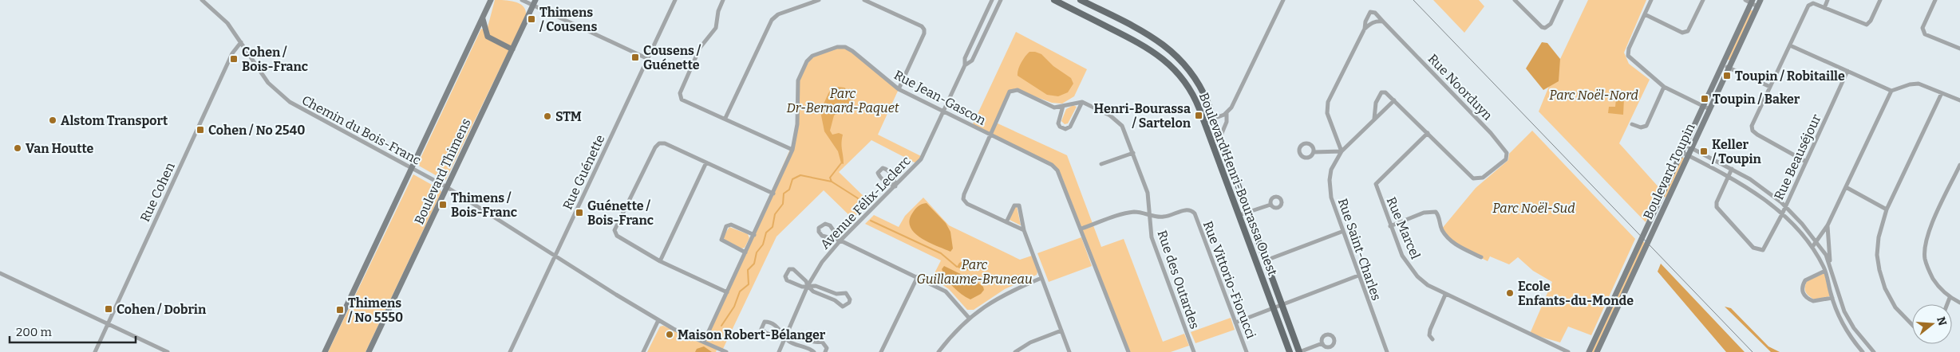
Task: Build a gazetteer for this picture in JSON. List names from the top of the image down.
{
  "streets": {
    "main road": ["Boulevard Henri-Bourassa Ouest"],
    "street": [
      "Rue Noorduyn",
      "Rue Jean-Gascon",
      "Chemin du Bois-Franc",
      "Rue Beauséjour",
      "Boulevard Thimens",
      "Boulevard Toupin",
      "Rue Guénette",
      "Rue Cohen",
      "Avenue Félix-Leclerc",
      "Rue Marcel",
      "Rue Saint-Charles",
      "Rue des Outardes",
      "Rue Vittorio-Fiorucci"
    ]
  },
  "crossings": [
    ["Rue Noorduyn", "Rue Marcel"],
    ["Rue Noorduyn", "Rue Saint-Charles"],
    ["Rue Jean-Gascon", "Chemin du Bois-Franc"],
    ["Rue Jean-Gascon", "Avenue Félix-Leclerc"],
    ["Rue Jean-Gascon", "Rue Vittorio-Fiorucci"],
    ["Chemin du Bois-Franc", "Boulevard Thimens"],
    ["Chemin du Bois-Franc", "Rue Guénette"],
    ["Chemin du Bois-Franc", "Rue Cohen"],
    ["Rue des Outardes", "Rue Vittorio-Fiorucci"]
  ],
  "parks": [
    "Parc Dr-Bernard-Paquet",
    "Parc Noël-Nord",
    "Parc Noël-Sud",
    "Parc Guillaume-Bruneau"
  ],
  "places": {
    "transit": [
      "Thimens / Cousens",
      "Cousens / Guénette",
      "Cohen / Bois-Franc",
      "Toupin / Robitaille",
      "Toupin / Baker",
      "Henri-Bourassa / Sartelon",
      "Cohen / No 2540",
      "Keller / Toupin",
      "Thimens / Bois-Franc",
      "Guénette / Bois-Franc",
      "Cohen / Dobrin",
      "Thimens / No 5550"
    ],
    "other": [
      "STM",
      "Alstom Transport",
      "Van Houtte",
      "Ecole Enfants-du-Monde",
      "Maison Robert-Bélanger"
    ]
  },
  "scale_bar": "200 m",
  "north": "right"
}
